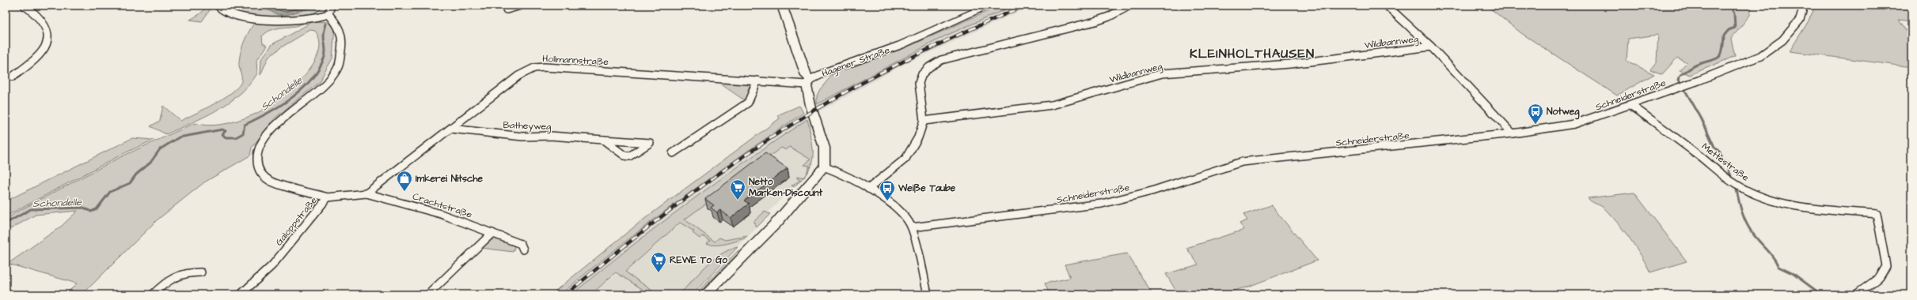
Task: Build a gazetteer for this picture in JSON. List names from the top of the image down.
{
  "streets": {
    "main road": ["Hagener Straße"],
    "street": [
      "Wildbannweg",
      "Hollmannstraße",
      "Schneiderstraße",
      "Batheyweg",
      "Mettestraße",
      "Crachtstraße",
      "Galoppstraße"
    ]
  },
  "crossings": [
    ["Hollmannstraße", "Hagener Straße"],
    ["Hollmannstraße", "Batheyweg"],
    ["Hollmannstraße", "Crachtstraße"],
    ["Schneiderstraße", "Mettestraße"]
  ],
  "districts": ["KLEINHOLTHAUSEN"],
  "water": ["Schondelle"],
  "places": {
    "bus stop": ["Notweg", "Weiße Taube"],
    "shop": ["Imkerei Nitsche"],
    "supermarket": ["Netto Marken-Discount", "REWE To Go"]
  }
}
